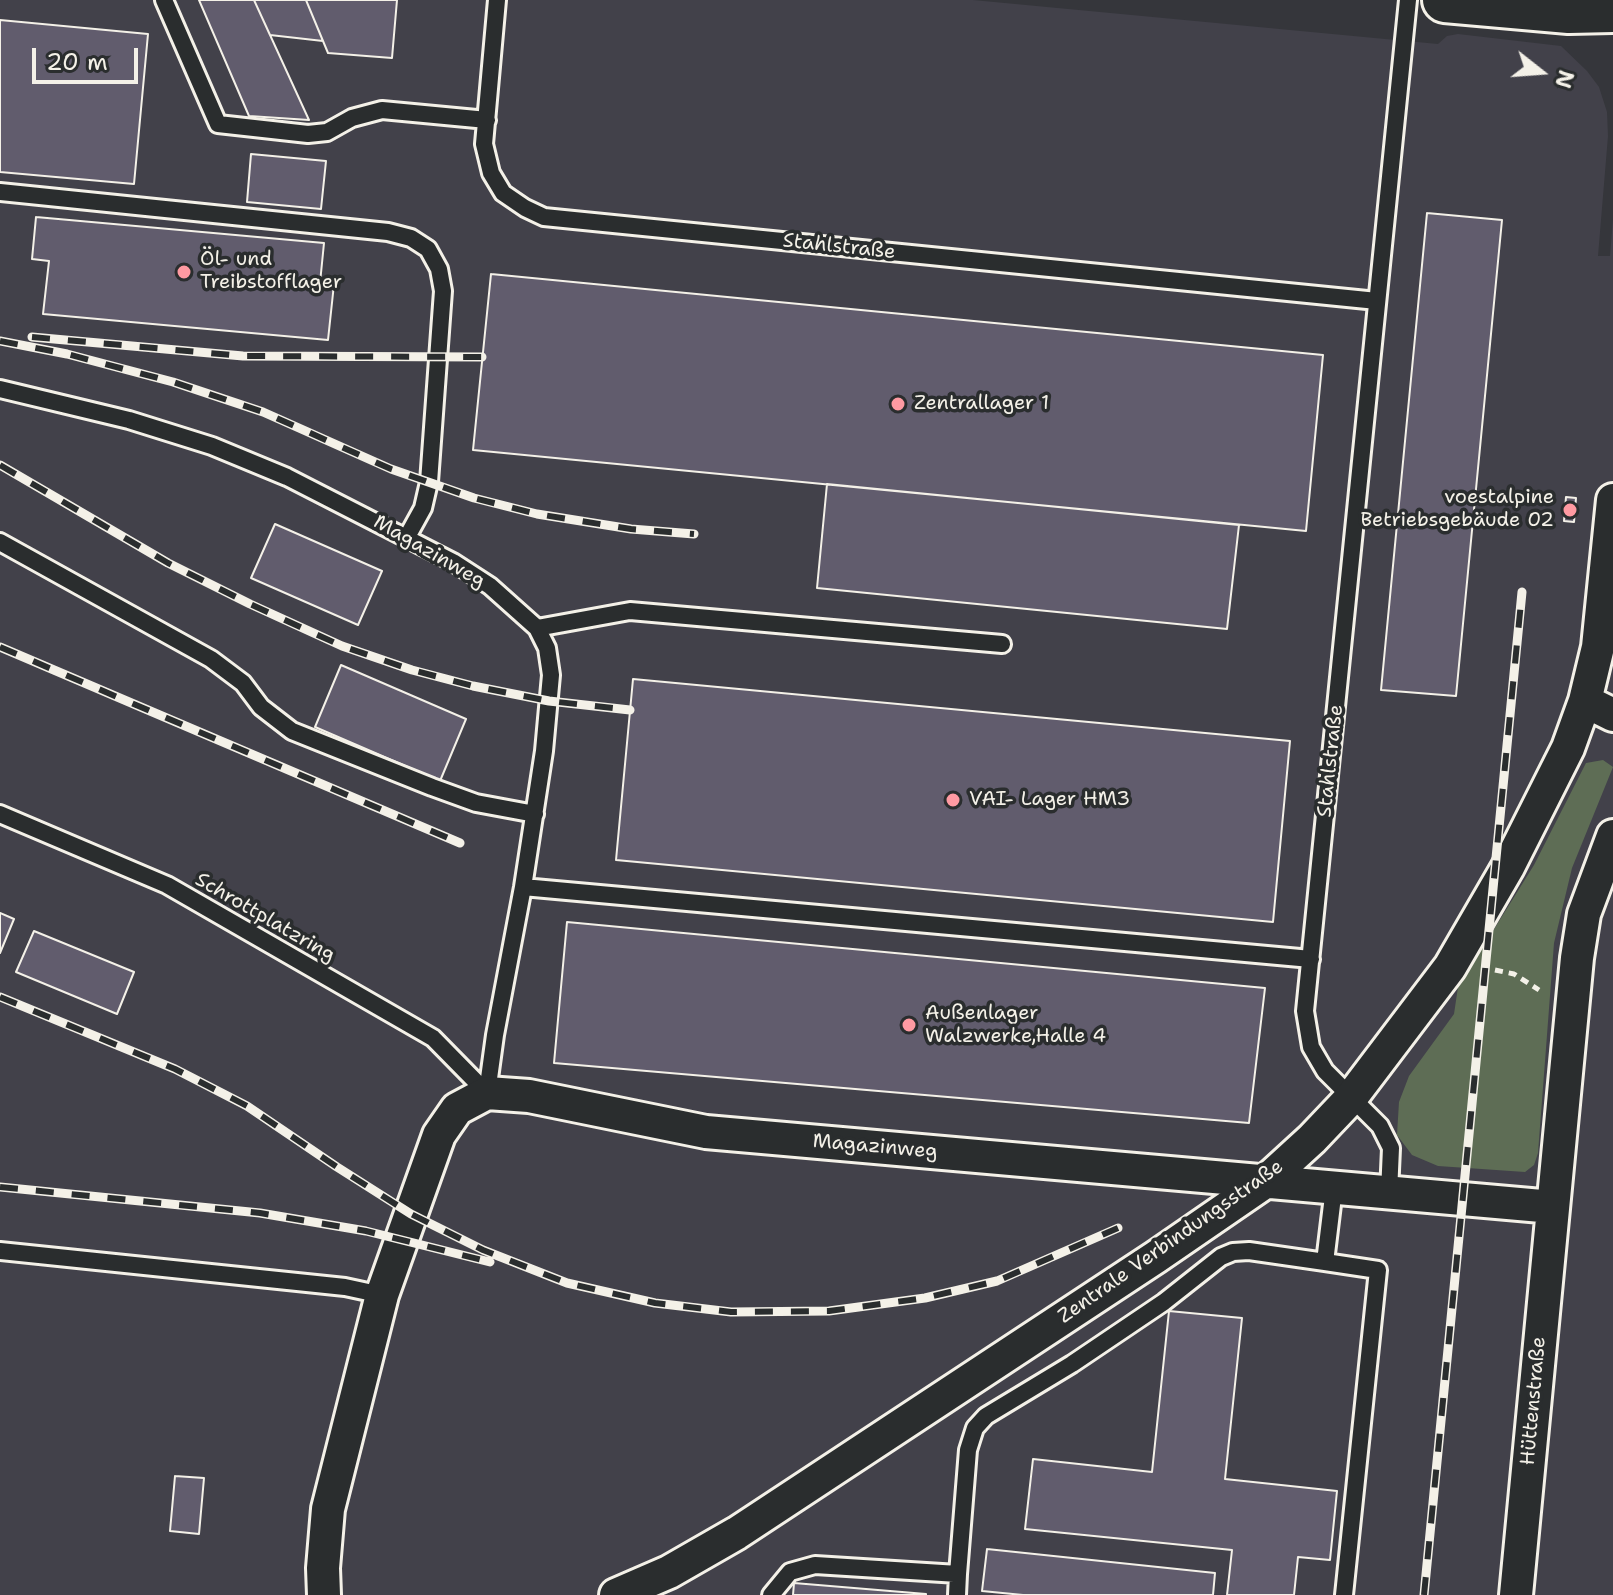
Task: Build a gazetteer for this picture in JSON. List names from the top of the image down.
{
  "streets": {
    "street": ["Magazinweg", "Zentrale Verbindungsstraße", "Hüttenstraße"],
    "lane": ["Stahlstraße", "Schrottplatzring"]
  },
  "crossings": [
    ["Stahlstraße", "Zentrale Verbindungsstraße"],
    ["Magazinweg", "Schrottplatzring"],
    ["Magazinweg", "Zentrale Verbindungsstraße"]
  ],
  "places": [
    "Öl- und Treibstofflager",
    "Zentrallager 1",
    "voestalpine Betriebsgebäude 02",
    "VAI- Lager HM3",
    "Außenlager Walzwerke,Halle 4"
  ],
  "scale_bar": "20 m",
  "north": "right"
}
